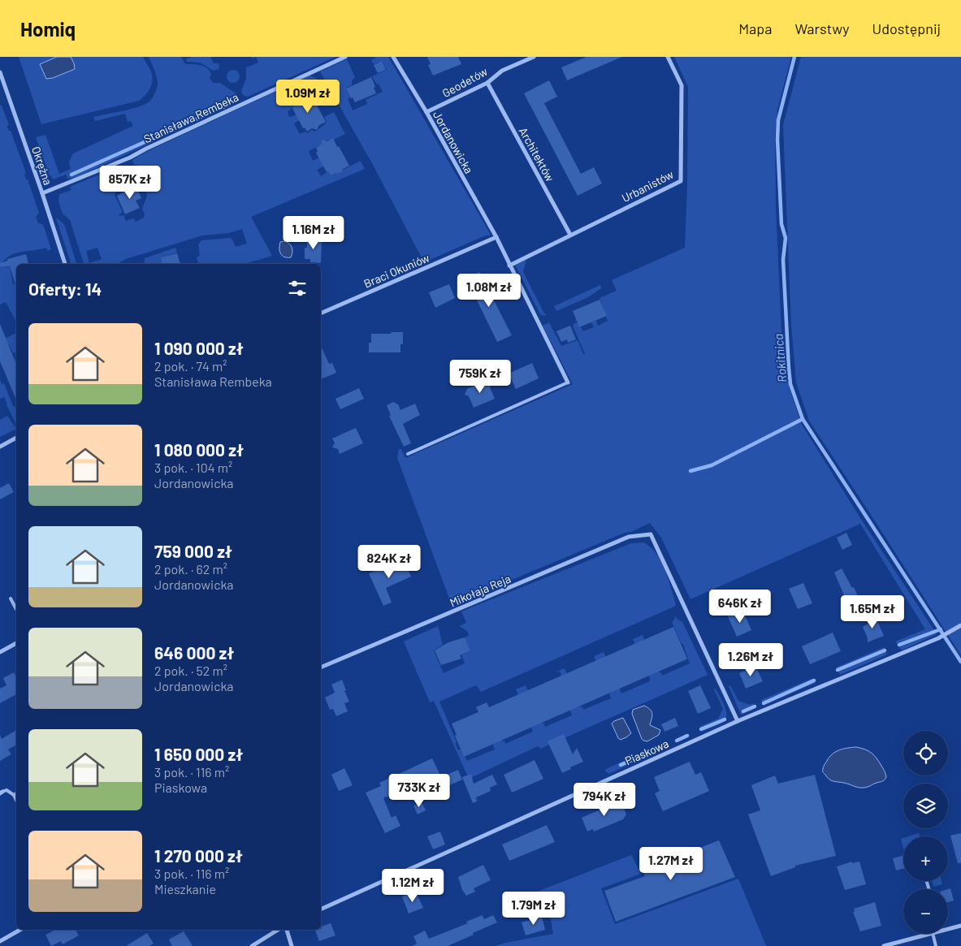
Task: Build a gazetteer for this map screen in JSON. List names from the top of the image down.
{
  "streets": {
    "street": [
      "Geodetów",
      "Stanisława Rembeka",
      "Jordanowicka",
      "Architektów",
      "Okrężna",
      "Urbanistów",
      "Braci Okuniów",
      "Mikołaja Reja",
      "Piaskowa"
    ]
  },
  "crossings": [
    ["Geodetów", "Jordanowicka"],
    ["Geodetów", "Architektów"],
    ["Stanisława Rembeka", "Okrężna"],
    ["Jordanowicka", "Urbanistów"],
    ["Jordanowicka", "Braci Okuniów"],
    ["Architektów", "Urbanistów"],
    ["Mikołaja Reja", "Piaskowa"]
  ],
  "water": ["Rokitnica"],
  "page": {
    "header": "Homiq",
    "nav": ["Mapa", "Warstwy", "Udostępnij"],
    "price": [
      "1.09M zł",
      "857K zł",
      "1.16M zł",
      "1.08M zł",
      "759K zł",
      "824K zł",
      "646K zł",
      "1.65M zł",
      "1.26M zł",
      "733K zł",
      "794K zł",
      "1.27M zł",
      "1.12M zł",
      "1.79M zł"
    ],
    "heading": "Oferty: 14",
    "list": [
      {
        "name": "1 090 000 zł",
        "note": "2 pok. · 74 m² · Stanisława Rembeka"
      },
      {
        "name": "1 080 000 zł",
        "note": "3 pok. · 104 m² · Jordanowicka"
      },
      {
        "name": "759 000 zł",
        "note": "2 pok. · 62 m² · Jordanowicka"
      },
      {
        "name": "646 000 zł",
        "note": "2 pok. · 52 m² · Jordanowicka"
      },
      {
        "name": "1 650 000 zł",
        "note": "3 pok. · 116 m² · Piaskowa"
      },
      {
        "name": "1 270 000 zł",
        "note": "3 pok. · 116 m² · Mieszkanie"
      }
    ],
    "map_buttons": ["+", "−"]
  }
}
